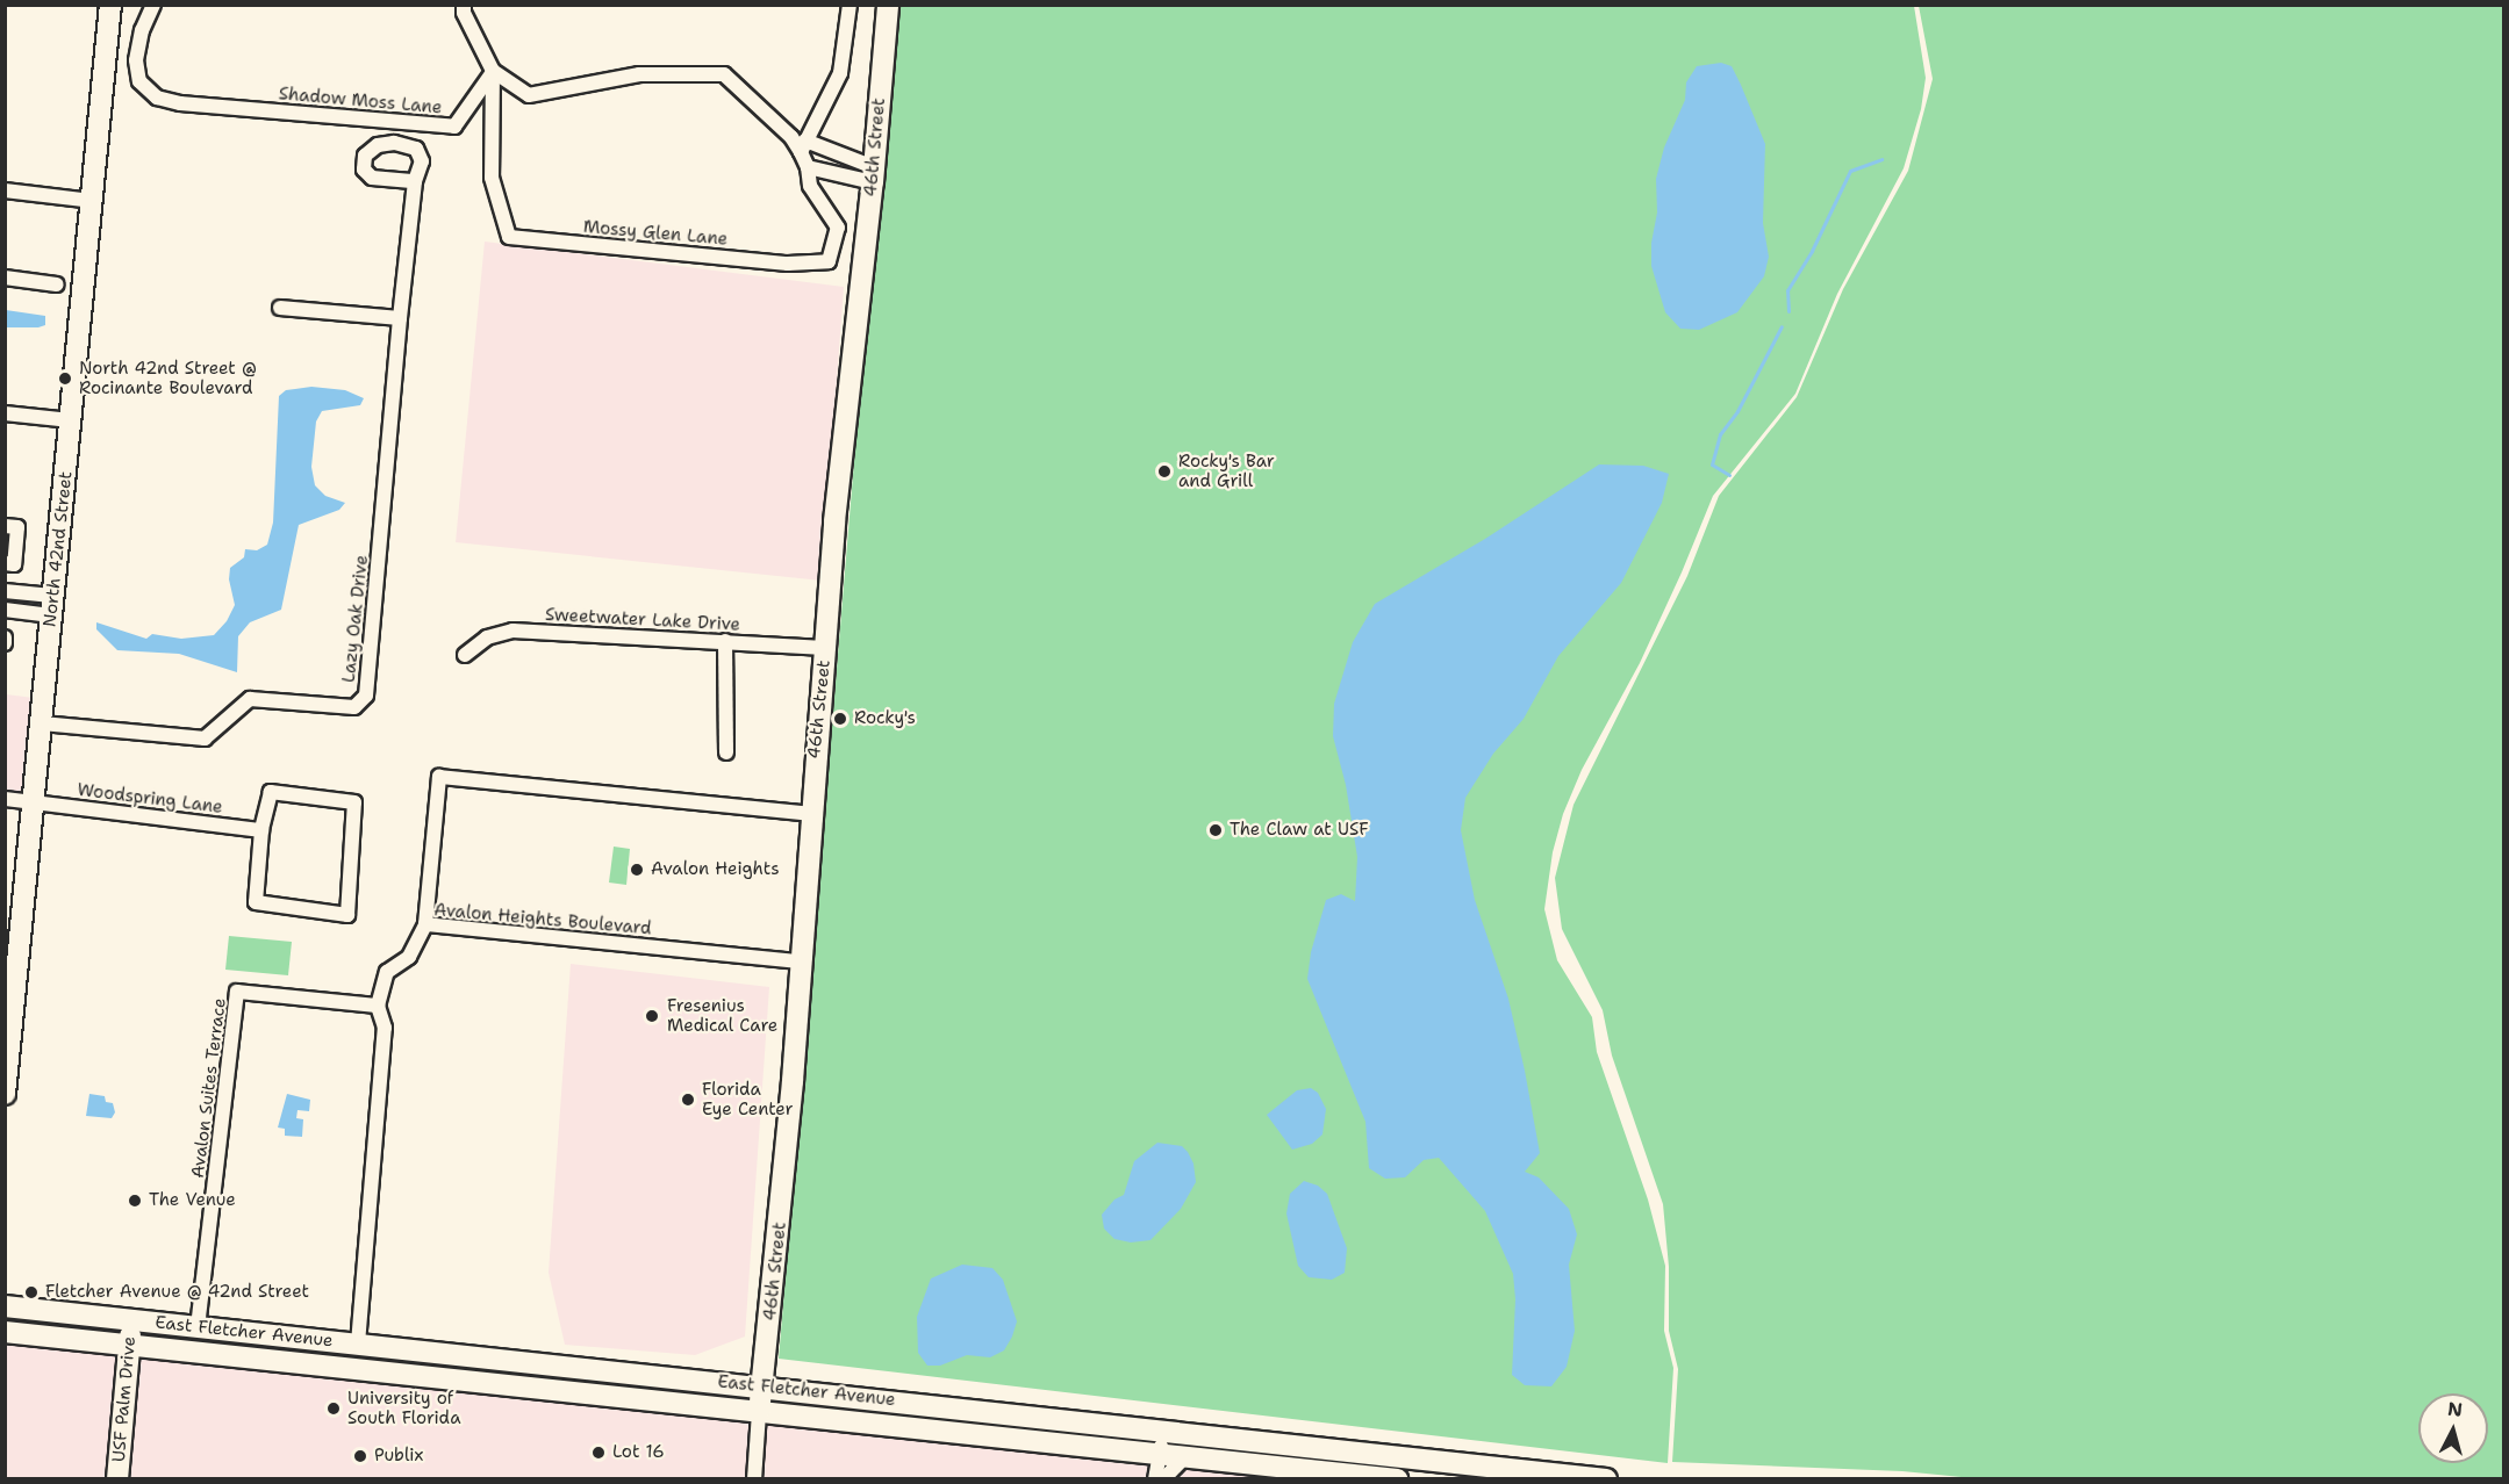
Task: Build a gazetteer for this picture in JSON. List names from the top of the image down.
{
  "streets": {
    "main road": [
      "46th Street",
      "North 42nd Street",
      "East Fletcher Avenue",
      "USF Palm Drive"
    ],
    "street": [
      "Shadow Moss Lane",
      "Mossy Glen Lane",
      "Lazy Oak Drive",
      "Sweetwater Lake Drive",
      "Woodspring Lane",
      "Avalon Heights Boulevard",
      "Avalon Suites Terrace"
    ]
  },
  "crossings": [
    ["Shadow Moss Lane", "Mossy Glen Lane"],
    ["46th Street", "Sweetwater Lake Drive"],
    ["46th Street", "Avalon Heights Boulevard"],
    ["46th Street", "East Fletcher Avenue"],
    ["North 42nd Street", "Lazy Oak Drive"],
    ["North 42nd Street", "Woodspring Lane"],
    ["Avalon Heights Boulevard", "Avalon Suites Terrace"],
    ["Avalon Heights Boulevard", "East Fletcher Avenue"],
    ["Avalon Suites Terrace", "East Fletcher Avenue"],
    ["East Fletcher Avenue", "USF Palm Drive"]
  ],
  "places": [
    "North 42nd Street @ Rocinante Boulevard",
    "Rocky's Bar and Grill",
    "Rocky's",
    "The Claw at USF",
    "Avalon Heights",
    "Fresenius Medical Care",
    "Florida Eye Center",
    "The Venue",
    "Fletcher Avenue @ 42nd Street",
    "University of South Florida",
    "Lot 16",
    "Publix"
  ],
  "north": "top"
}
